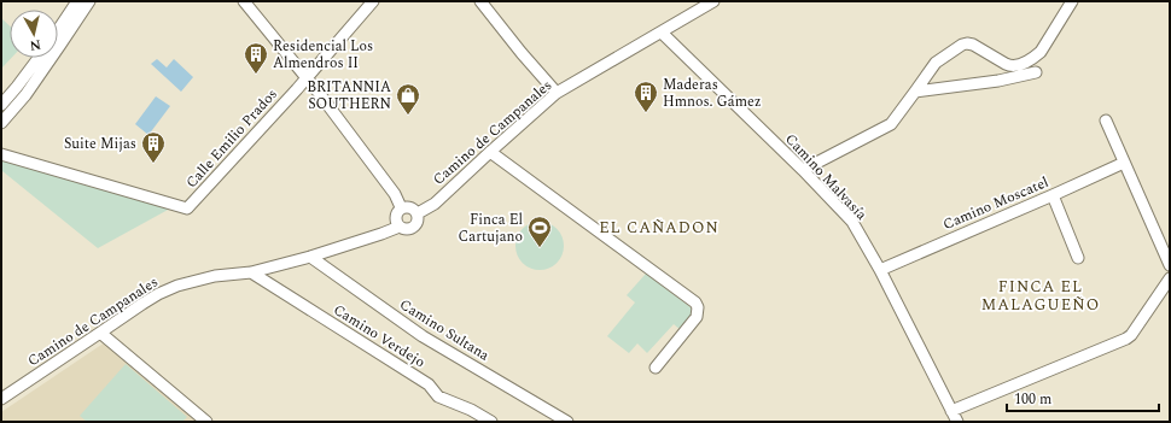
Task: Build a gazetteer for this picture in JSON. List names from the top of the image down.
{
  "streets": {
    "street": [
      "Camino de Campanales",
      "Calle Emilio Prados",
      "Camino Malvasía",
      "Camino Moscatel",
      "Camino Sultana",
      "Camino Verdejo"
    ]
  },
  "crossings": [
    ["Camino de Campanales", "Camino Malvasía"],
    ["Camino de Campanales", "Camino Sultana"],
    ["Camino de Campanales", "Camino Verdejo"],
    ["Camino Malvasía", "Camino Moscatel"]
  ],
  "districts": ["EL CAÑADON", "FINCA EL MALAGUEÑO"],
  "places": {
    "building": ["Residencial Los Almendros II", "Maderas Hmnos. Gámez", "Suite Mijas"],
    "shop": ["BRITANNIA SOUTHERN"],
    "sports": ["Finca El Cartujano"]
  },
  "scale_bar": "100 m",
  "north": "bottom"
}
